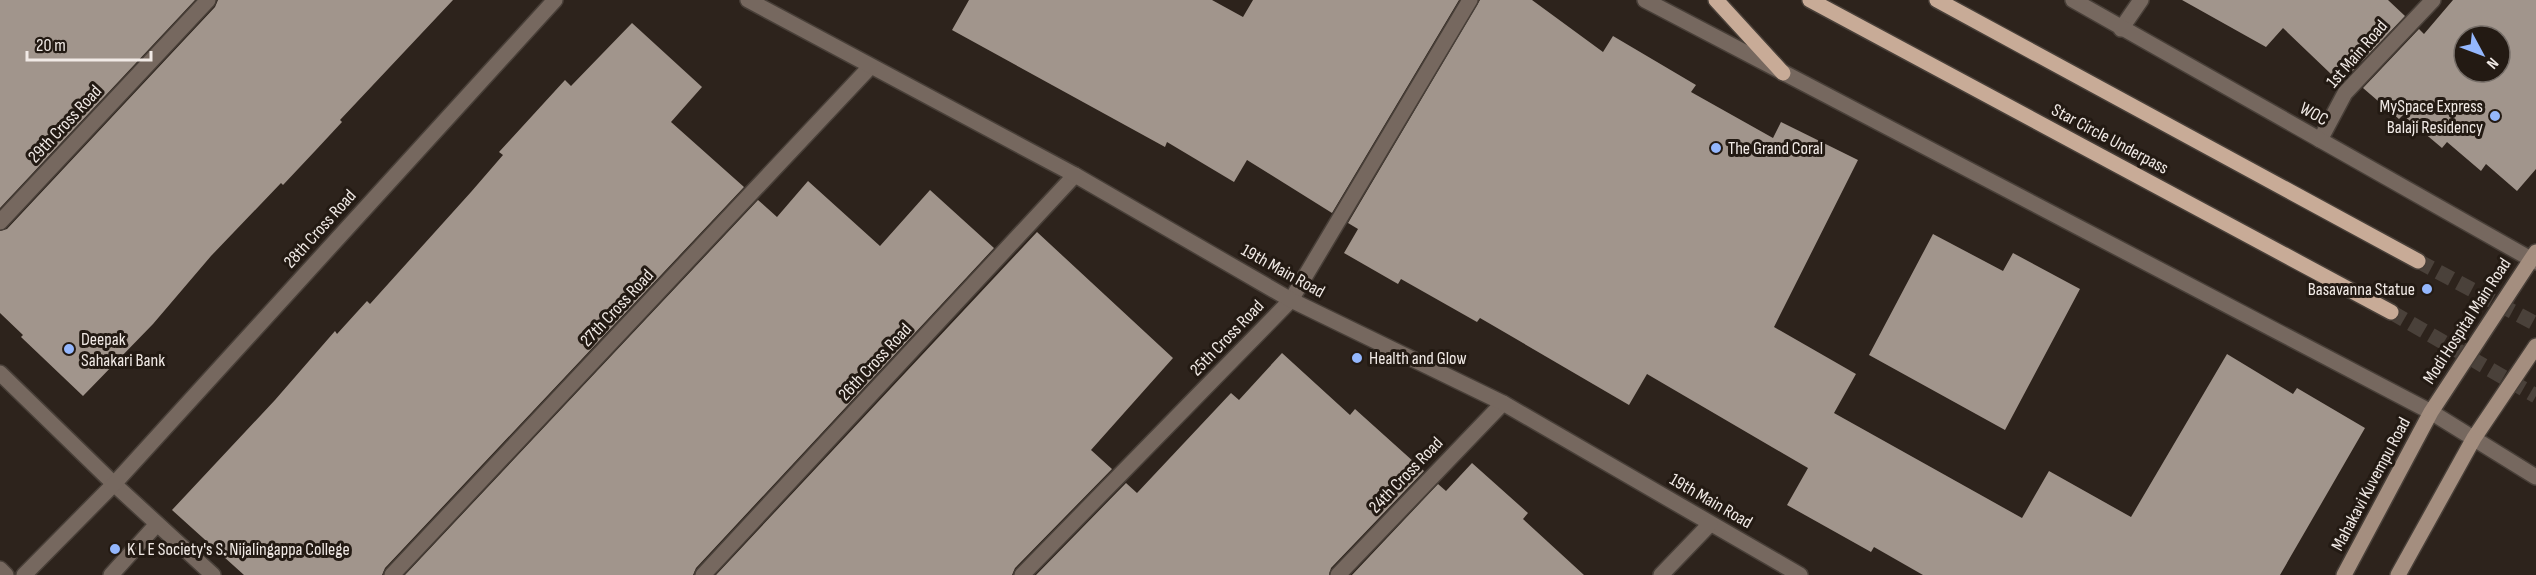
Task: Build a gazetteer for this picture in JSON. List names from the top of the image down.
{
  "streets": {
    "main road": ["Star Circle Underpass", "Modi Hospital Main Road", "Mahakavi Kuvempu Road"],
    "street": [
      "1st Main Road",
      "WOC",
      "29th Cross Road",
      "28th Cross Road",
      "19th Main Road",
      "27th Cross Road",
      "25th Cross Road",
      "26th Cross Road",
      "24th Cross Road"
    ]
  },
  "crossings": [
    ["1st Main Road", "WOC"],
    ["WOC", "Modi Hospital Main Road"],
    ["19th Main Road", "27th Cross Road"],
    ["19th Main Road", "25th Cross Road"],
    ["19th Main Road", "26th Cross Road"],
    ["19th Main Road", "24th Cross Road"],
    ["Modi Hospital Main Road", "Mahakavi Kuvempu Road"]
  ],
  "places": [
    "MySpace Express Balaji Residency",
    "The Grand Coral",
    "Basavanna Statue",
    "Deepak Sahakari Bank",
    "Health and Glow",
    "K L E Society's S. Nijalingappa College"
  ],
  "scale_bar": "20 m",
  "north": "bottom right"
}
